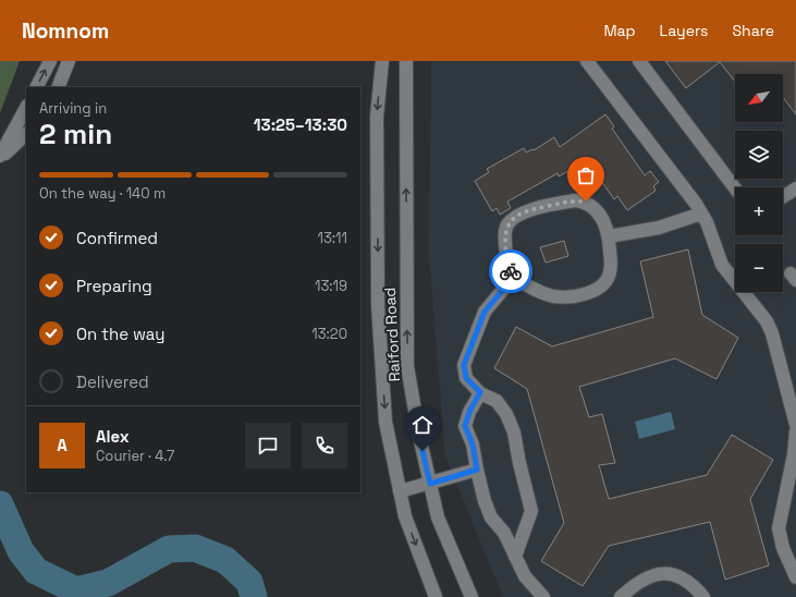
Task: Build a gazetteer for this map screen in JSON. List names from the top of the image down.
{
  "streets": {
    "street": ["Raiford Road"]
  },
  "north": "bottom left",
  "page": {
    "header": "Nomnom",
    "nav": ["Map", "Layers", "Share"],
    "map_buttons": ["+", "−"],
    "heading": ["2 min", "Arriving in", "13:25–13:30"],
    "panel": ["Alex", "Courier · 4.7"],
    "bar": "On the way · 140 m",
    "list": [
      ["Confirmed", "13:11"],
      ["Preparing", "13:19"],
      ["On the way", "13:20"],
      "Delivered"
    ],
    "round": "A"
  }
}
